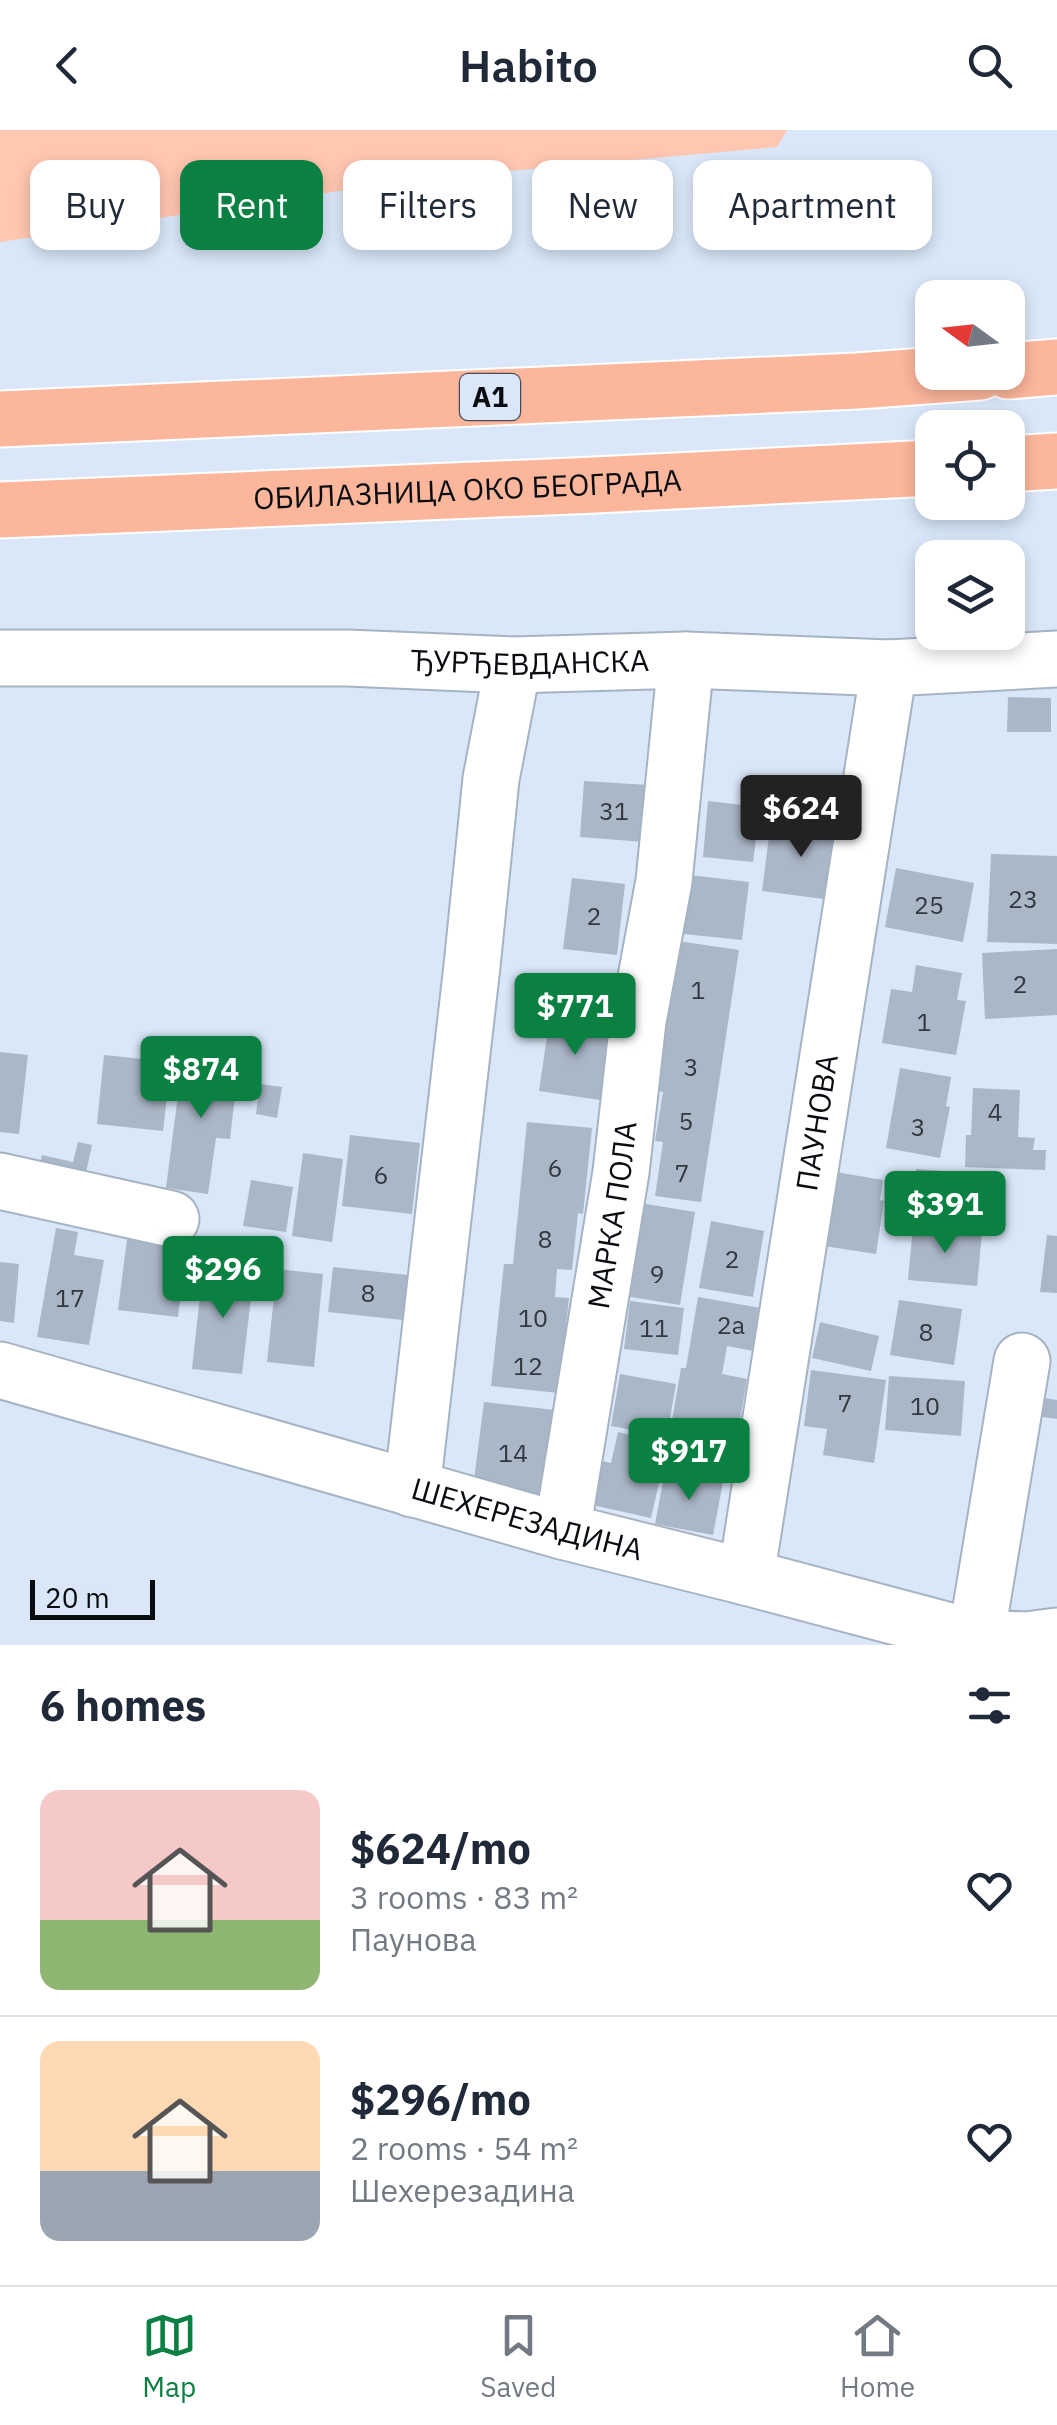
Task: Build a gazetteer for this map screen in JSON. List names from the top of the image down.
{
  "streets": {
    "highway": ["A1", "ОБИЛАЗНИЦА ОКО БЕОГРАДА"],
    "street": [
      "ЂУРЂЕВДАНСКА",
      "ПАУНОВА",
      "МАРКА ПОЛА",
      "ШЕХЕРЕЗАДИНА"
    ]
  },
  "crossings": [
    ["ЂУРЂЕВДАНСКА", "ПАУНОВА"],
    ["ЂУРЂЕВДАНСКА", "МАРКА ПОЛА"],
    ["ПАУНОВА", "ШЕХЕРЕЗАДИНА"],
    ["МАРКА ПОЛА", "ШЕХЕРЕЗАДИНА"]
  ],
  "house_numbers": [
    "31",
    "23",
    "25",
    "2",
    "2",
    "1",
    "1",
    "3",
    "4",
    "5",
    "3",
    "6",
    "7",
    "6",
    "8",
    "2",
    "9",
    "8",
    "17",
    "10",
    "2a",
    "11",
    "8",
    "12",
    "7",
    "10",
    "14"
  ],
  "scale_bar": "20 m",
  "north": "left",
  "page": {
    "header": "Habito",
    "chip": [
      "Buy",
      "Rent",
      "Filters",
      "New",
      "Apartment"
    ],
    "price": [
      "$624",
      "$771",
      "$874",
      "$391",
      "$296",
      "$917"
    ],
    "scale": "20 m",
    "heading": "6 homes",
    "list": [
      {
        "name": "$624/mo",
        "note": "3 rooms · 83 m² · Паунова"
      },
      {
        "name": "$296/mo",
        "note": "2 rooms · 54 m² · Шехерезадина"
      }
    ],
    "tabs": ["Map", "Saved", "Home"]
  }
}
